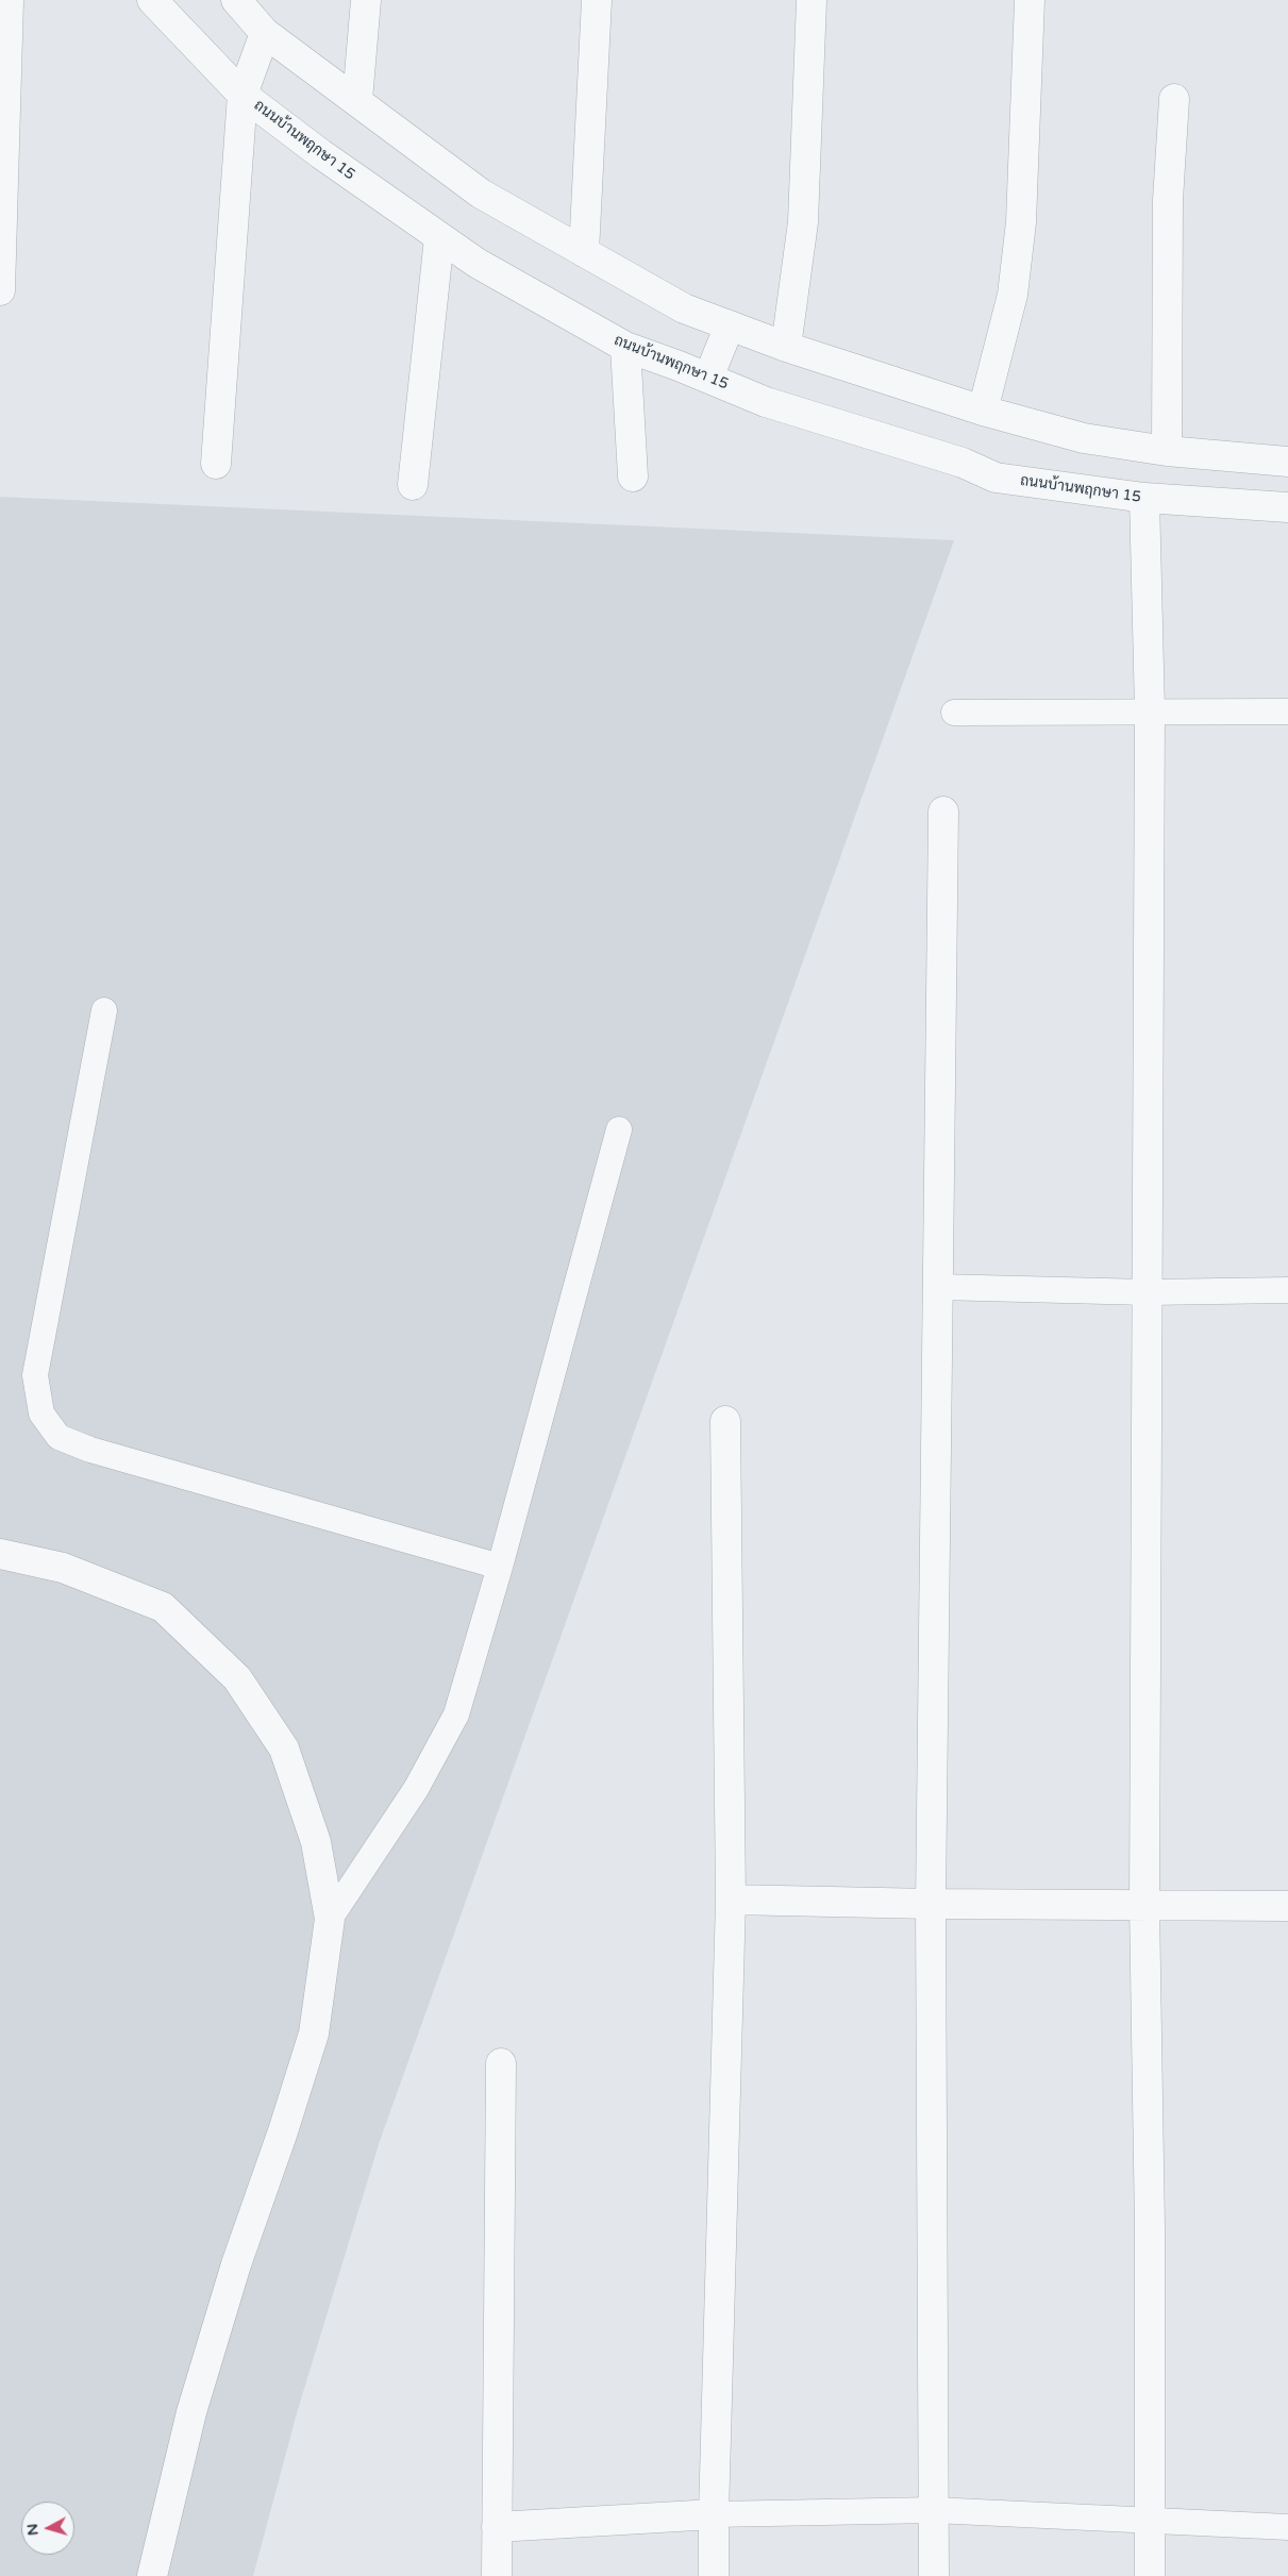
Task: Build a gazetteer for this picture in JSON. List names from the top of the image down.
{
  "streets": {
    "street": ["ถนนบ้านพฤกษา 15"]
  },
  "north": "left"
}
